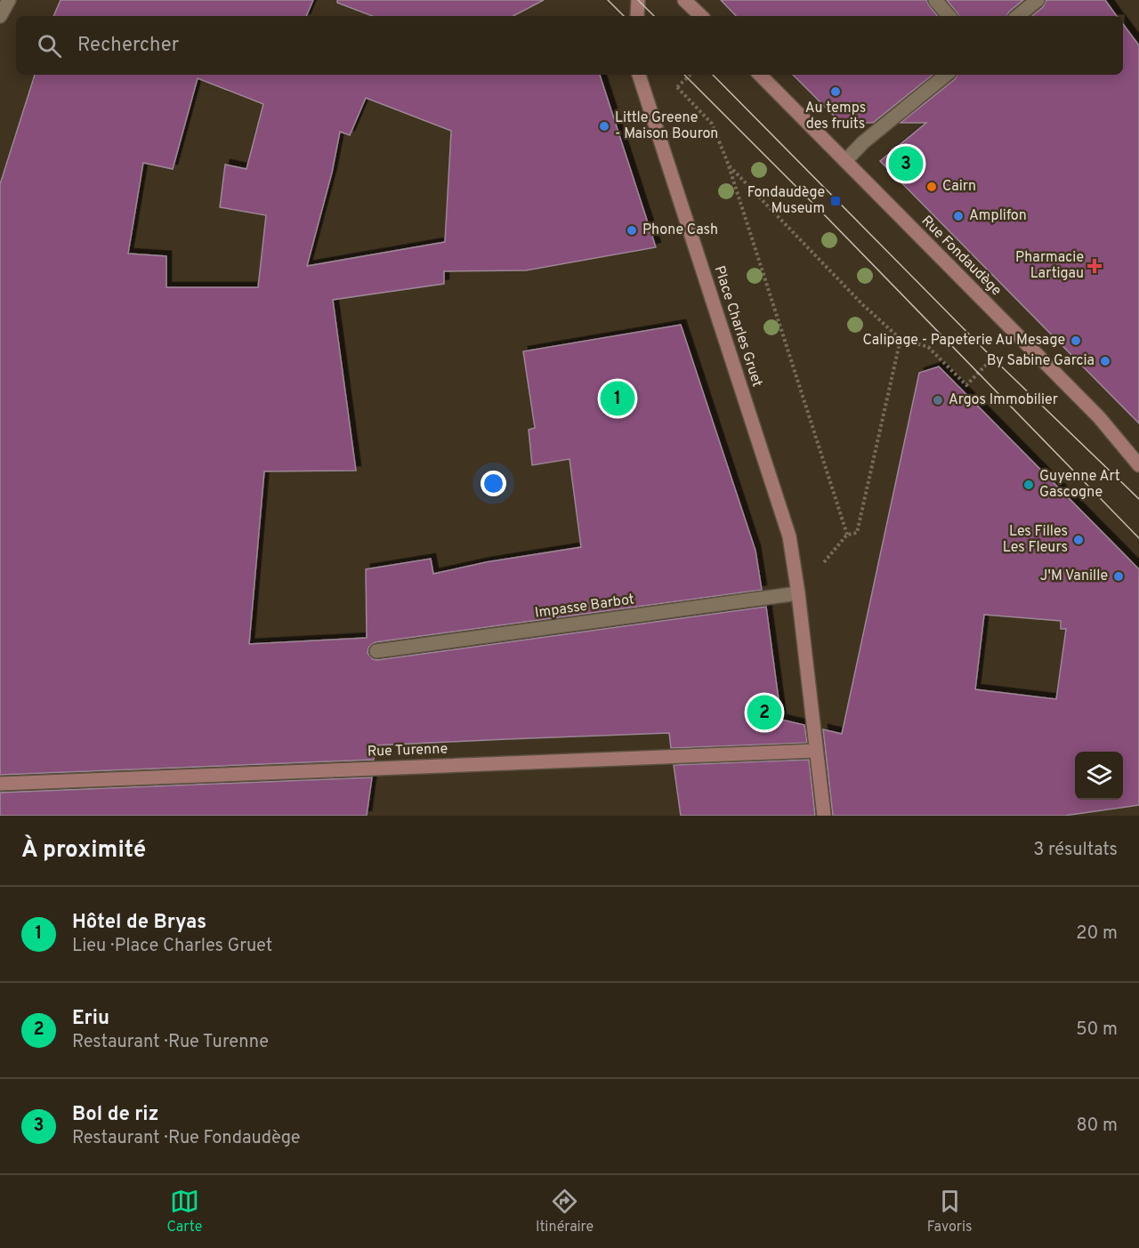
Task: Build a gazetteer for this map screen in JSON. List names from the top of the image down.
{
  "streets": {
    "street": [
      "Rue Fondaudège",
      "Place Charles Gruet",
      "Impasse Barbot",
      "Rue Turenne"
    ]
  },
  "crossings": [
    ["Place Charles Gruet", "Impasse Barbot"],
    ["Place Charles Gruet", "Rue Turenne"]
  ],
  "places": {
    "other": [
      "Au temps des fruits",
      "Little Greene - Maison Bouron",
      "Cairn",
      "Amplifon",
      "Phone Cash",
      "Calipage - Papeterie Au Mesage",
      "By Sabine Garcia",
      "Argos Immobilier",
      "Guyenne Art Gascogne",
      "Les Filles Les Fleurs",
      "J'M Vanille"
    ],
    "transit": ["Fondaudège Museum"],
    "health": ["Pharmacie Lartigau"]
  },
  "page": {
    "search": "Rechercher",
    "pins": ["3", "1", "2"],
    "heading": ["À proximité", "3 résultats"],
    "list": [
      {
        "mark": "1",
        "name": "Hôtel de Bryas",
        "note": "Lieu · Place Charles Gruet",
        "value": "20 m"
      },
      {
        "mark": "2",
        "name": "Eriu",
        "note": "Restaurant · Rue Turenne",
        "value": "50 m"
      },
      {
        "mark": "3",
        "name": "Bol de riz",
        "note": "Restaurant · Rue Fondaudège",
        "value": "80 m"
      }
    ],
    "nav": ["Carte", "Itinéraire", "Favoris"]
  }
}
